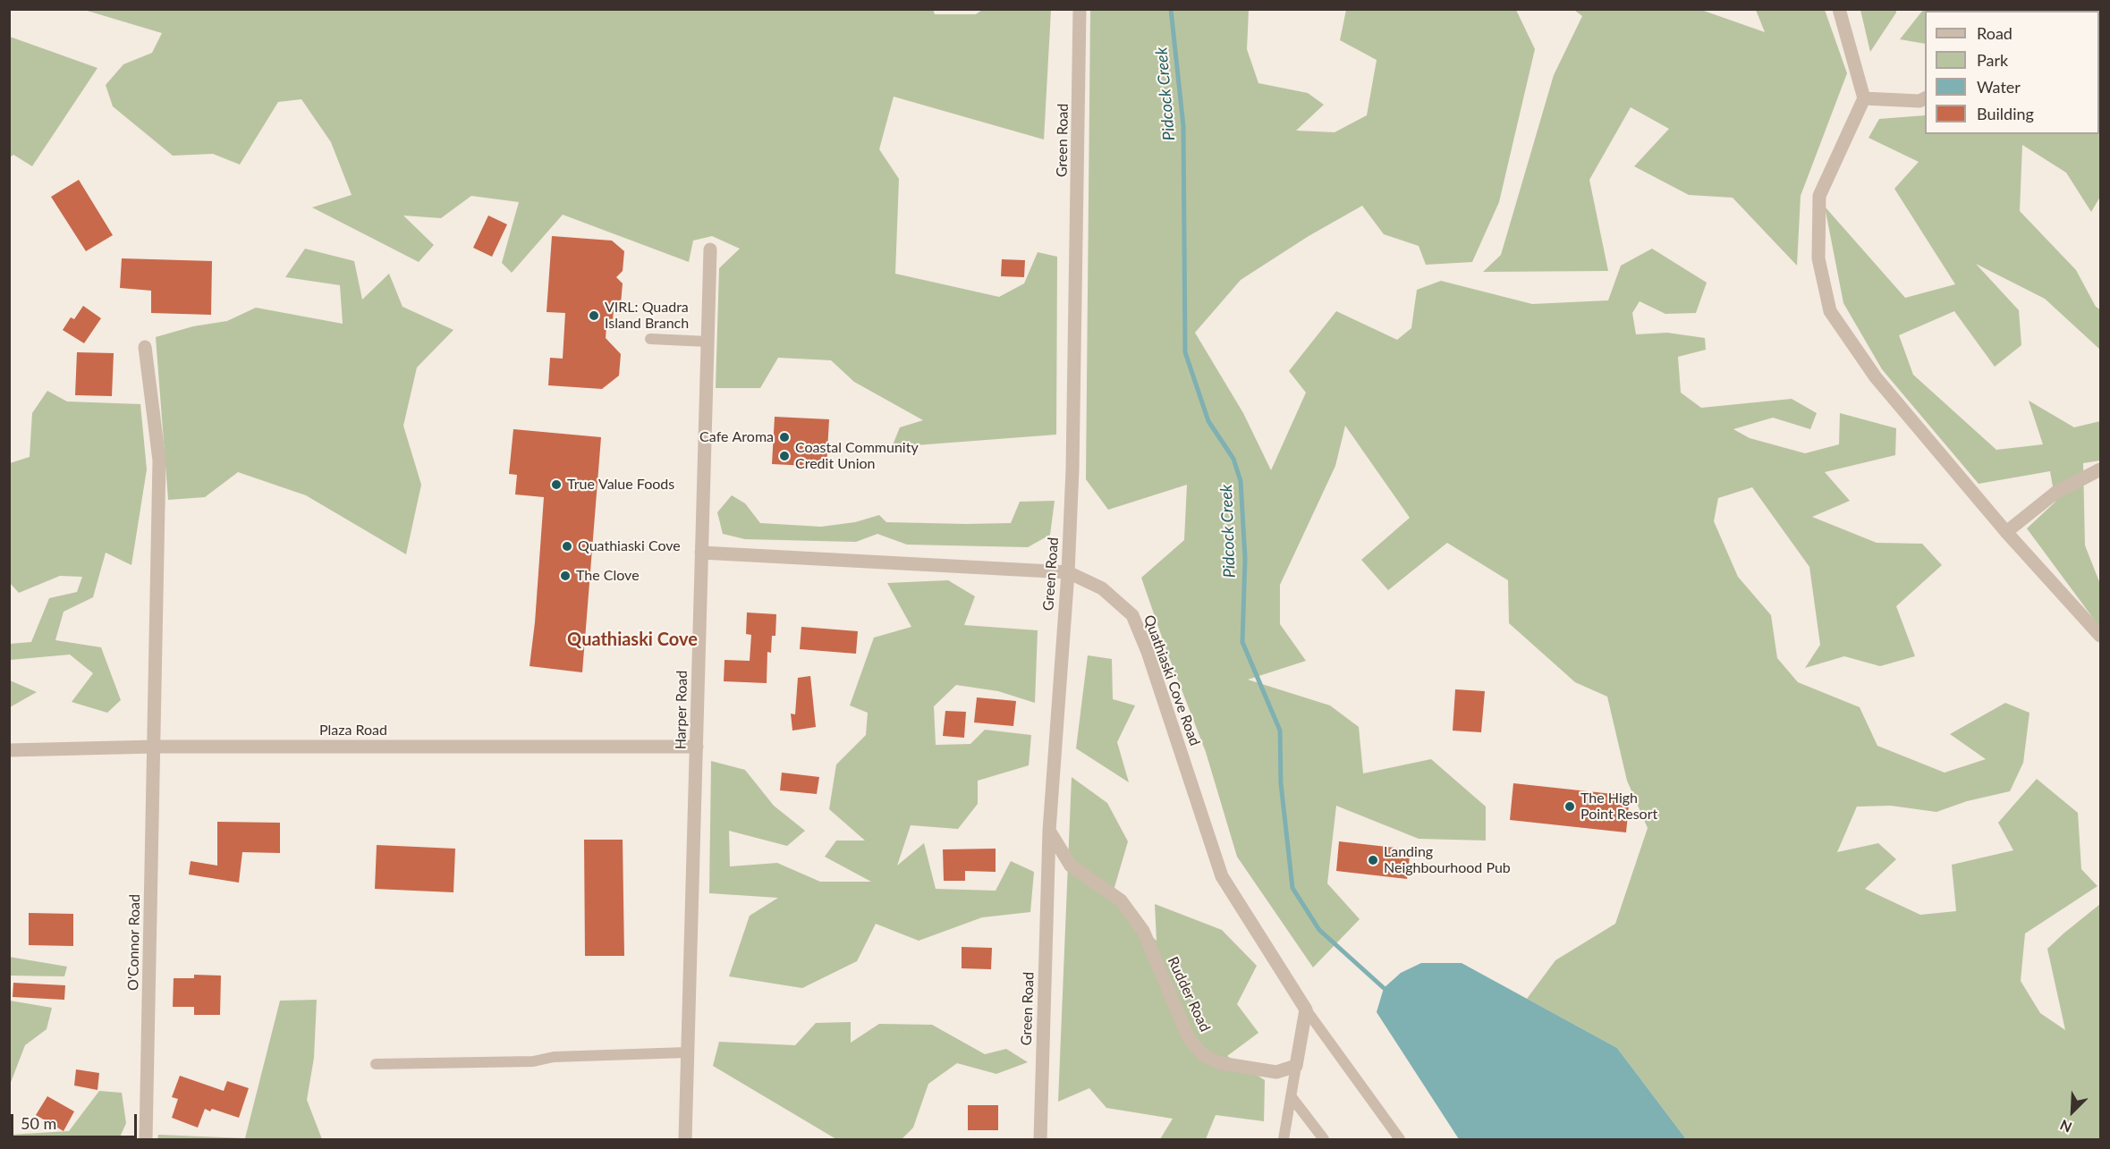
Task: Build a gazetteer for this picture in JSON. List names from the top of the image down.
{
  "streets": {
    "street": [
      "Green Road",
      "Quathiaski Cove Road",
      "Harper Road",
      "Plaza Road",
      "O'Connor Road",
      "Rudder Road"
    ]
  },
  "crossings": [
    ["Green Road", "Quathiaski Cove Road"],
    ["Green Road", "Rudder Road"],
    ["Quathiaski Cove Road", "Harper Road"],
    ["Harper Road", "Plaza Road"],
    ["Plaza Road", "O'Connor Road"]
  ],
  "districts": ["Quathiaski Cove"],
  "water": ["Pidcock Creek"],
  "places": [
    "VIRL: Quadra Island Branch",
    "Cafe Aroma",
    "Coastal Community Credit Union",
    "True Value Foods",
    "Quathiaski Cove",
    "The Clove",
    "The High Point Resort",
    "Landing Neighbourhood Pub"
  ],
  "legend": [
    "Road",
    "Park",
    "Water",
    "Building"
  ],
  "scale_bar": "50 m",
  "north": "bottom left"
}
